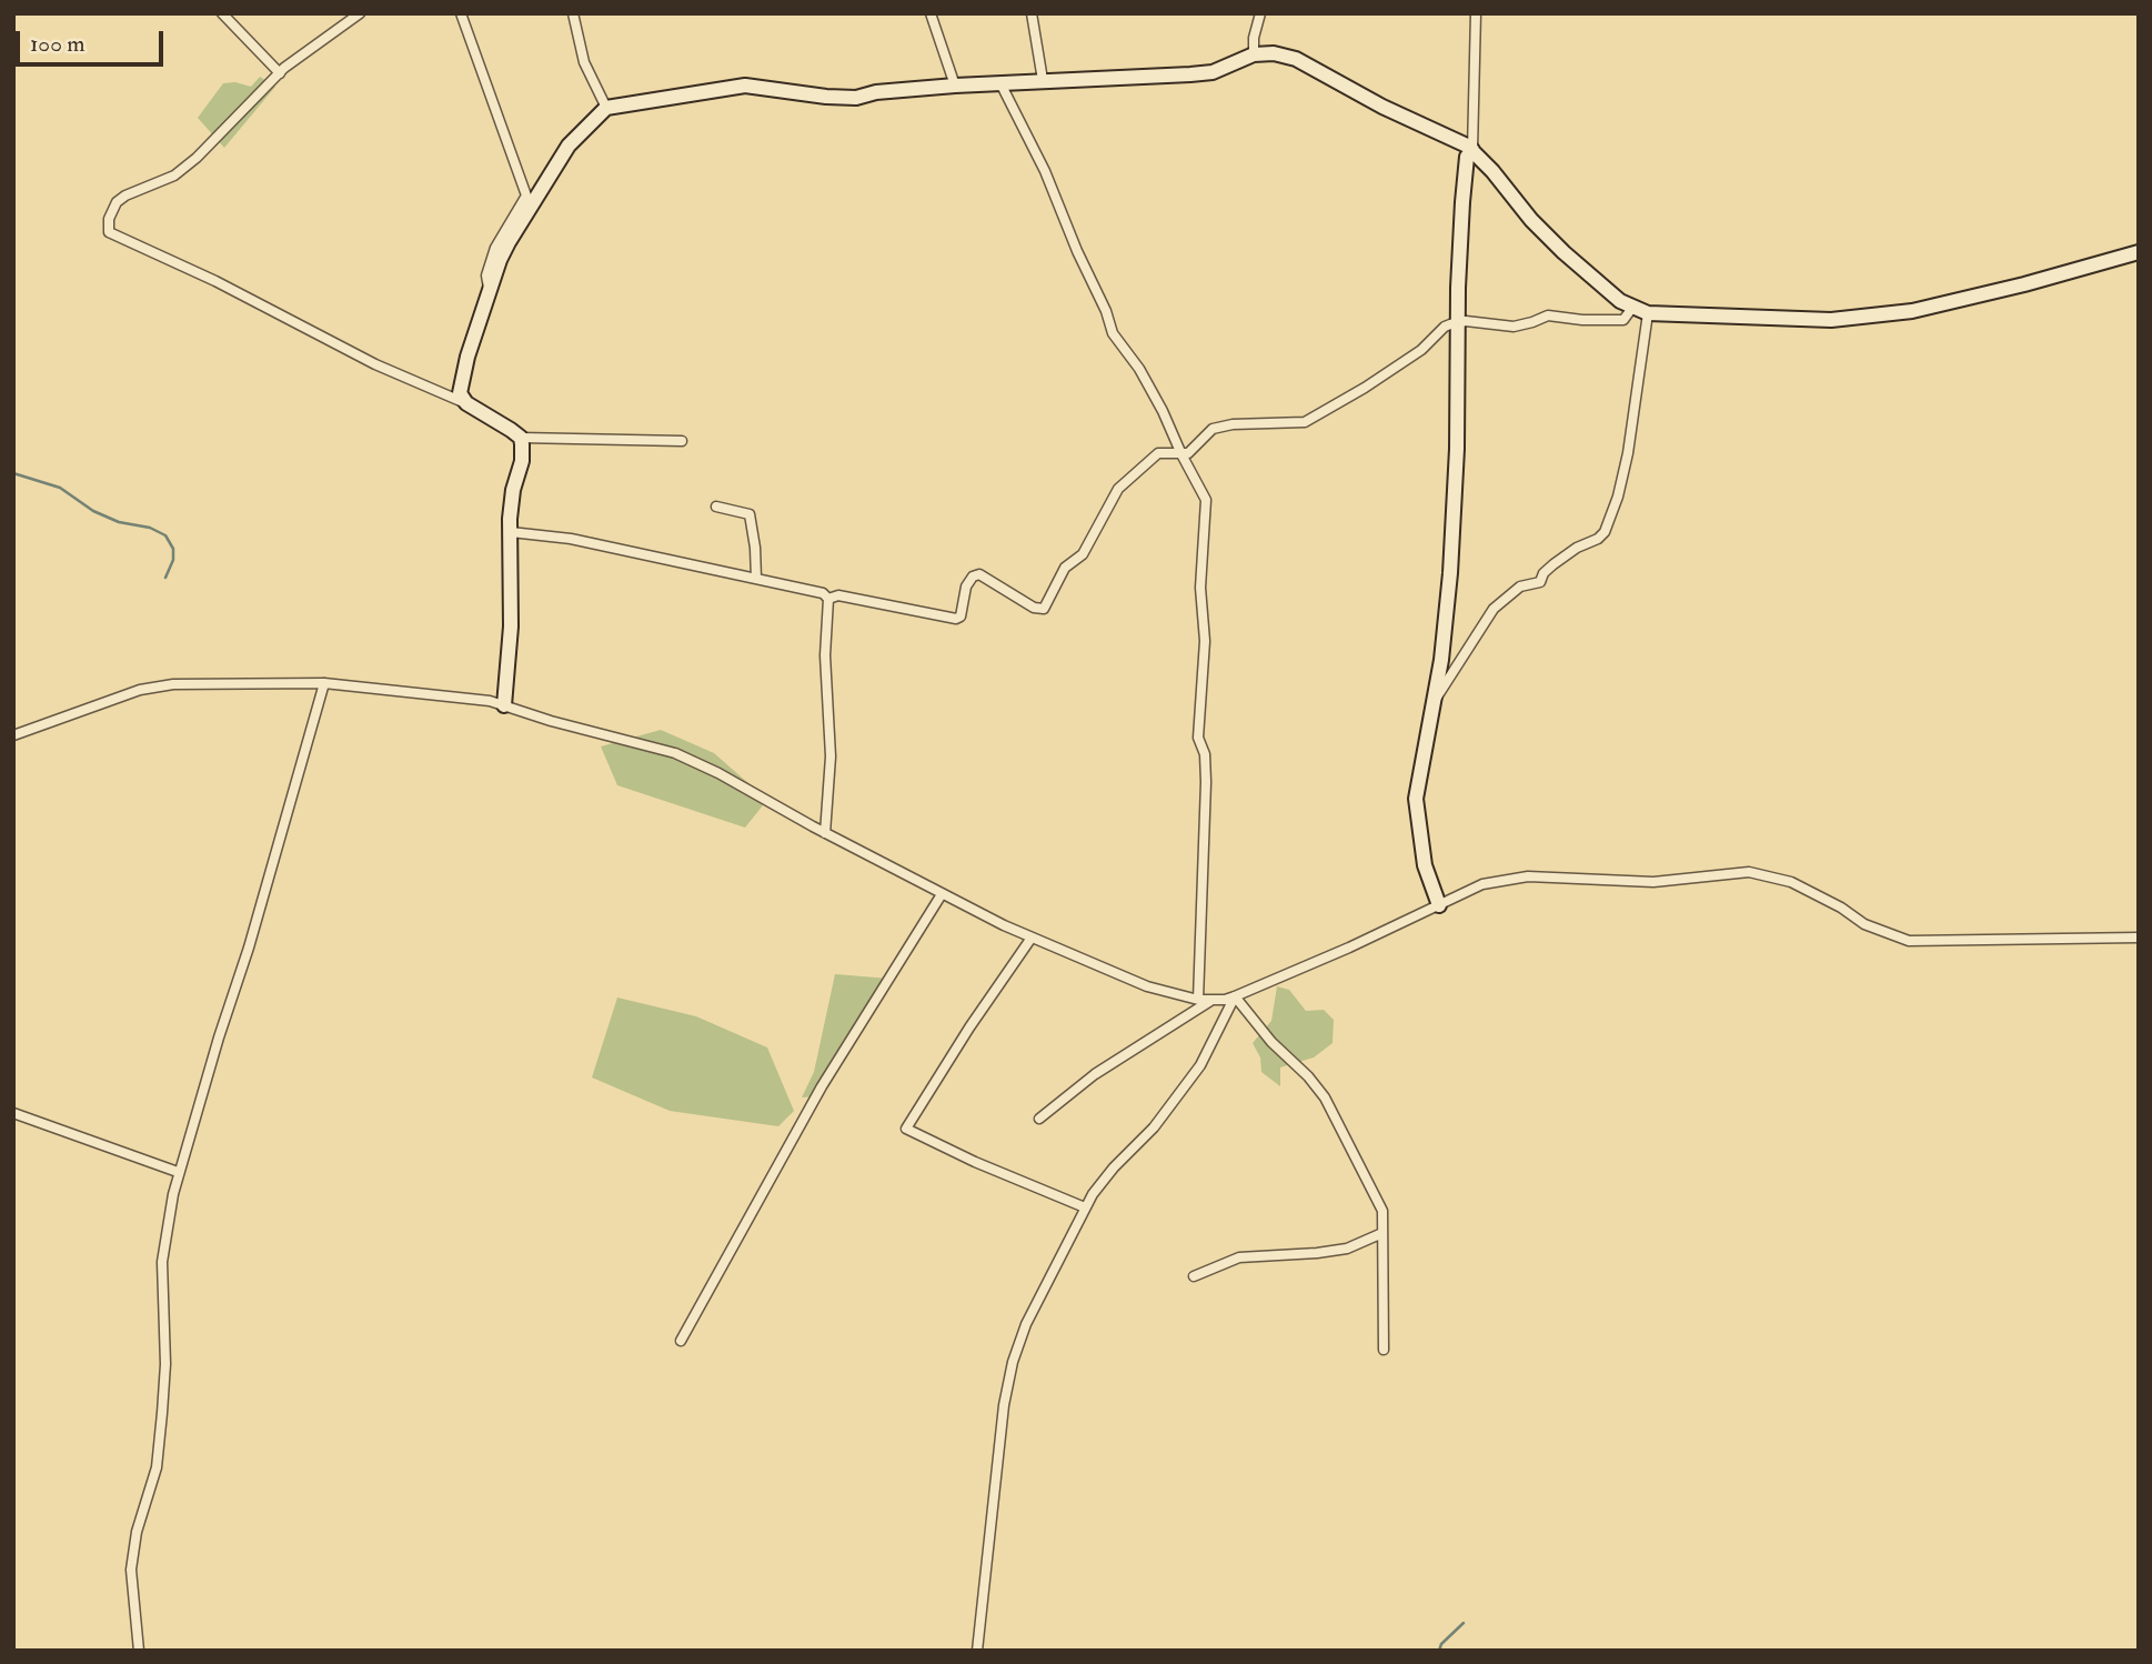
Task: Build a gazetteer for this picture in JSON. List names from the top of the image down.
{
  "scale_bar": "100 m"
}
